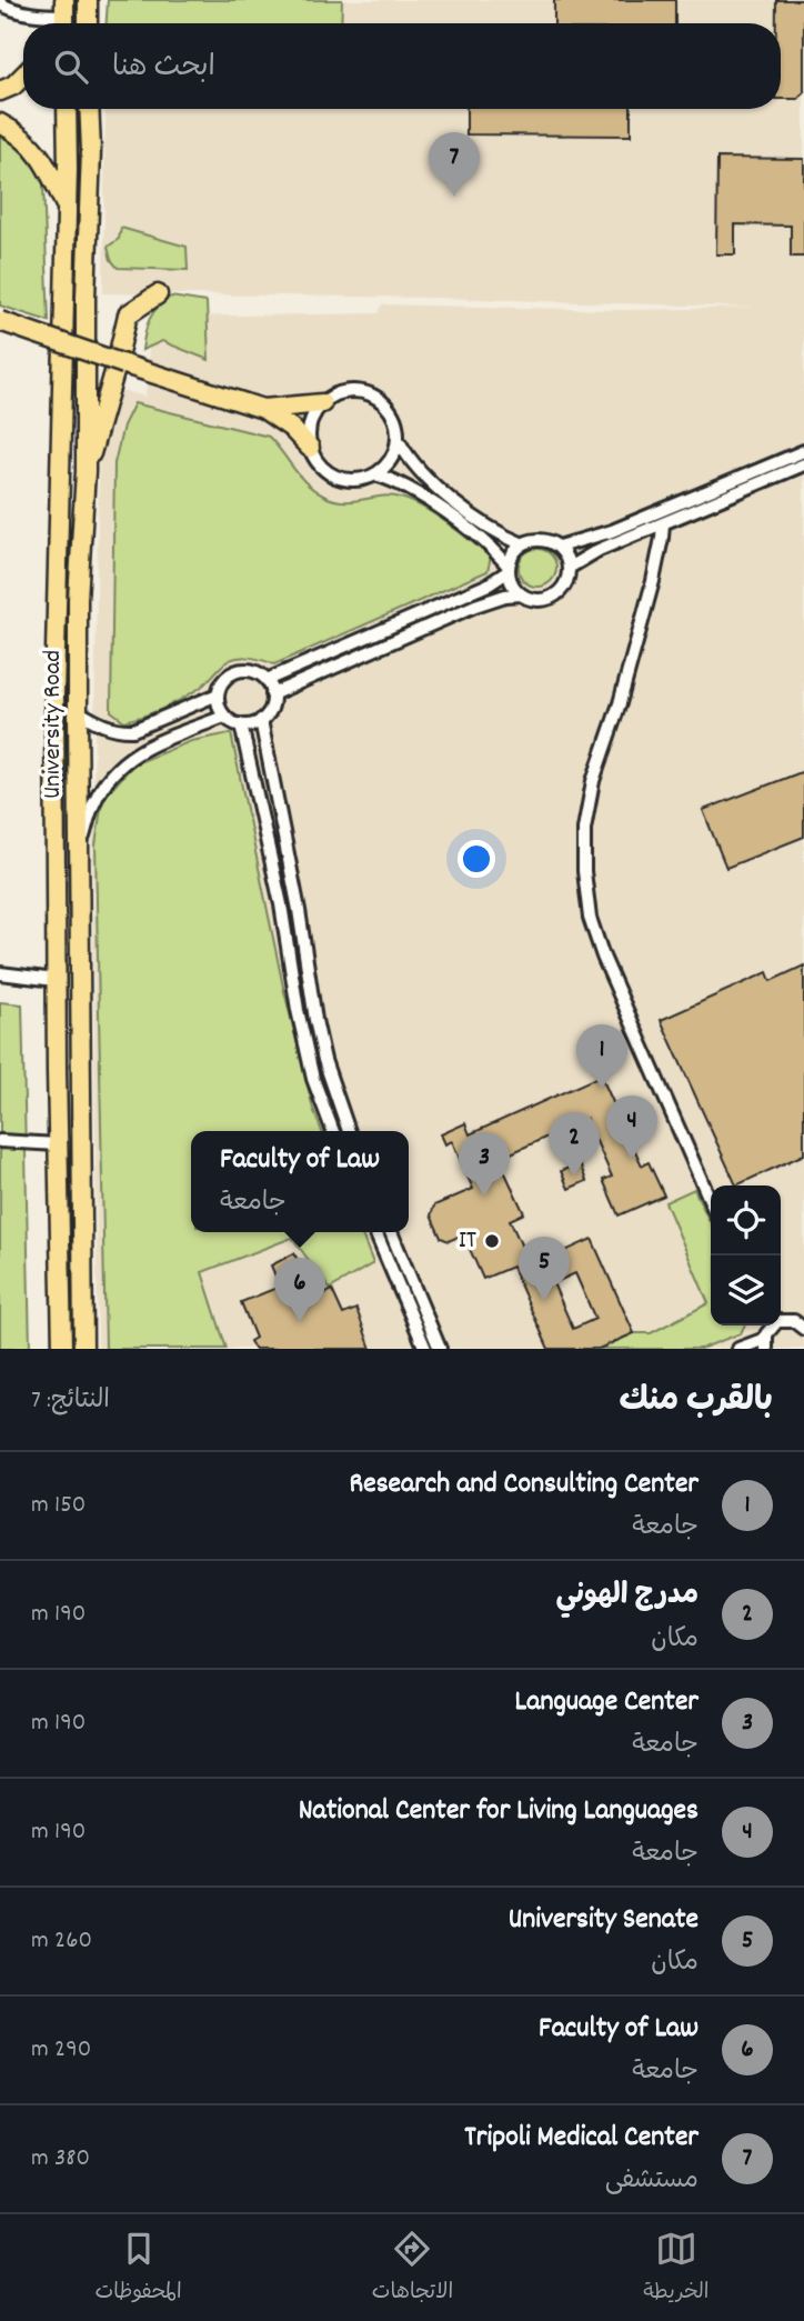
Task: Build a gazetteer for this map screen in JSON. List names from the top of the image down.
{
  "streets": {
    "highway": ["University Road"]
  },
  "places": ["IT"],
  "page": {
    "search": "ابحث هنا",
    "pins": [
      "7",
      "1",
      "4",
      "2",
      "3",
      "5",
      "6"
    ],
    "popup": ["Faculty of Law", "جامعة"],
    "heading": ["بالقرب منك", "النتائج: 7"],
    "list": [
      {
        "mark": "1",
        "name": "Research and Consulting Center",
        "note": "جامعة",
        "value": "150 m"
      },
      {
        "mark": "2",
        "name": "مدرج الهوني",
        "note": "مكان",
        "value": "190 m"
      },
      {
        "mark": "3",
        "name": "Language Center",
        "note": "جامعة",
        "value": "190 m"
      },
      {
        "mark": "4",
        "name": "National Center for Living Languages",
        "note": "جامعة",
        "value": "190 m"
      },
      {
        "mark": "5",
        "name": "University Senate",
        "note": "مكان",
        "value": "260 m"
      },
      {
        "mark": "6",
        "name": "Faculty of Law",
        "note": "جامعة",
        "value": "290 m"
      },
      {
        "mark": "7",
        "name": "Tripoli Medical Center",
        "note": "مستشفى",
        "value": "380 m"
      }
    ],
    "nav": ["الخريطة", "الاتجاهات", "المحفوظات"]
  }
}
